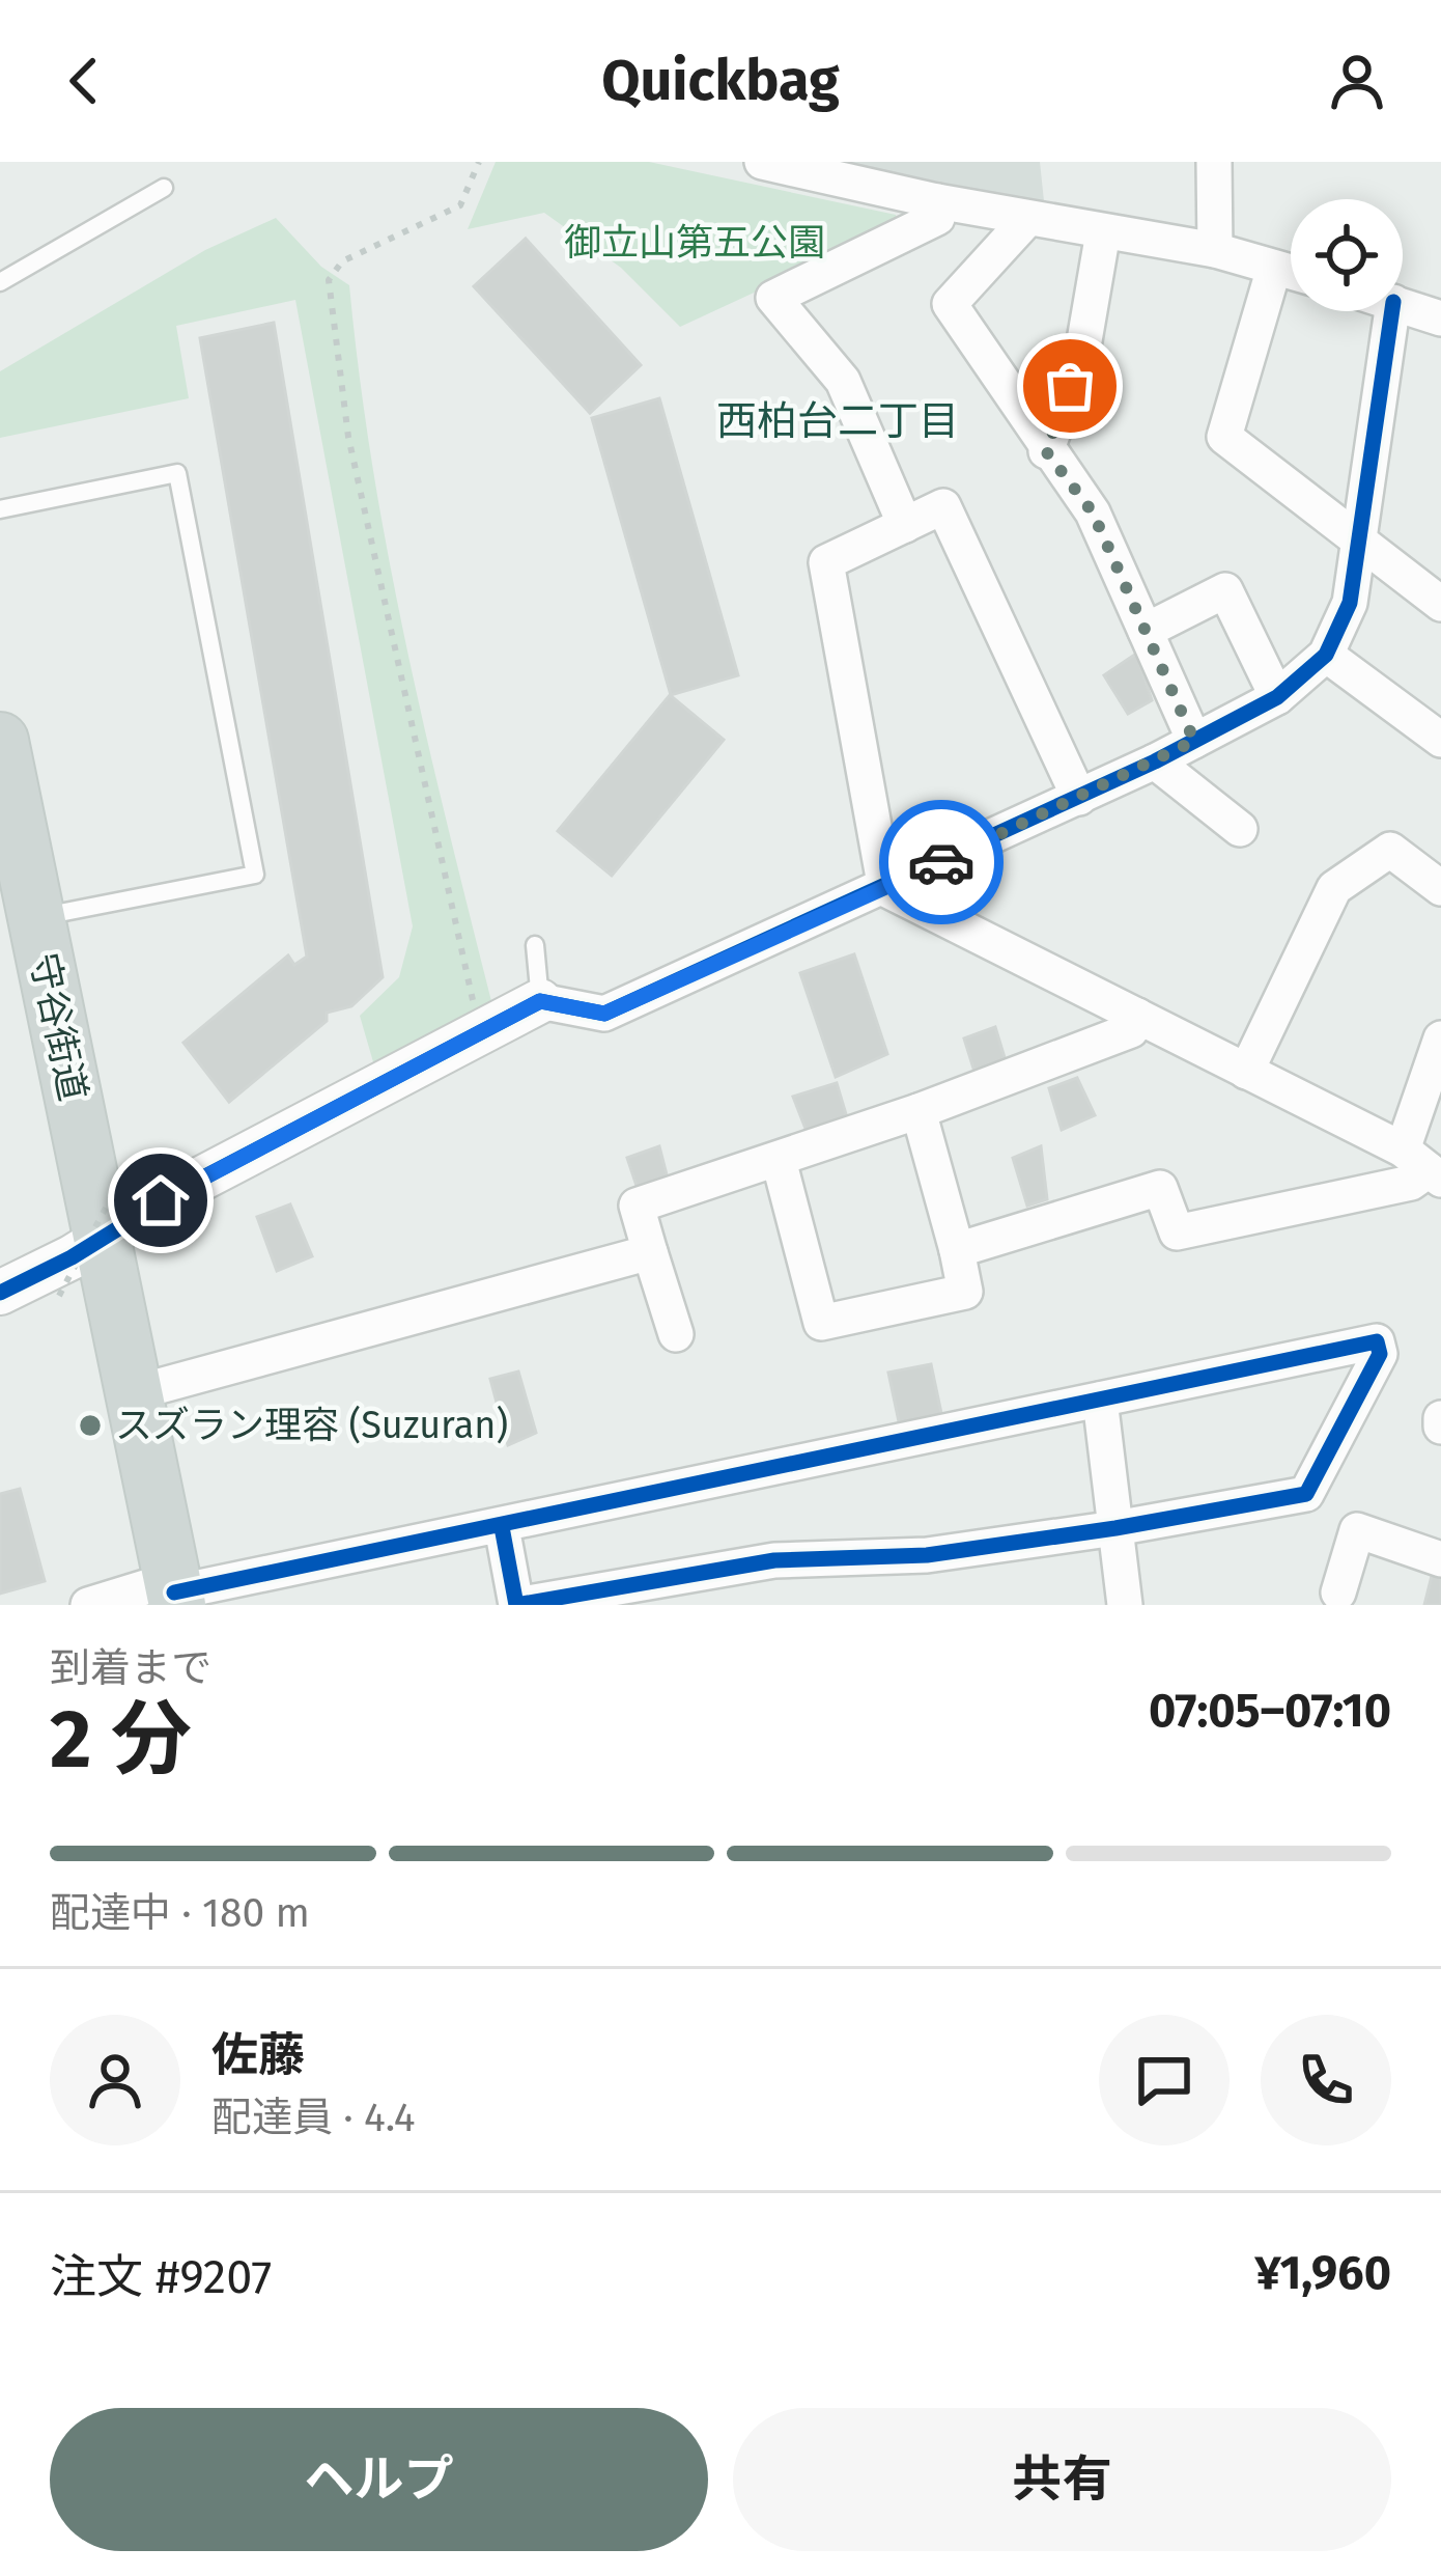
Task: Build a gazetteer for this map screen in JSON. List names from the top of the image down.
{
  "streets": {
    "main road": ["守谷街道"]
  },
  "districts": ["西柏台二丁目"],
  "parks": ["御立山第五公園"],
  "places": ["スズラン理容 (Suzuran)"],
  "page": {
    "header": "Quickbag",
    "heading": ["2 分", "到着まで", "07:05–07:10"],
    "panel": [
      "佐藤",
      "配達員 · 4.4",
      "注文 #9207",
      "¥1,960"
    ],
    "bar": "配達中 · 180 m",
    "buttons": ["ヘルプ", "共有"]
  }
}
